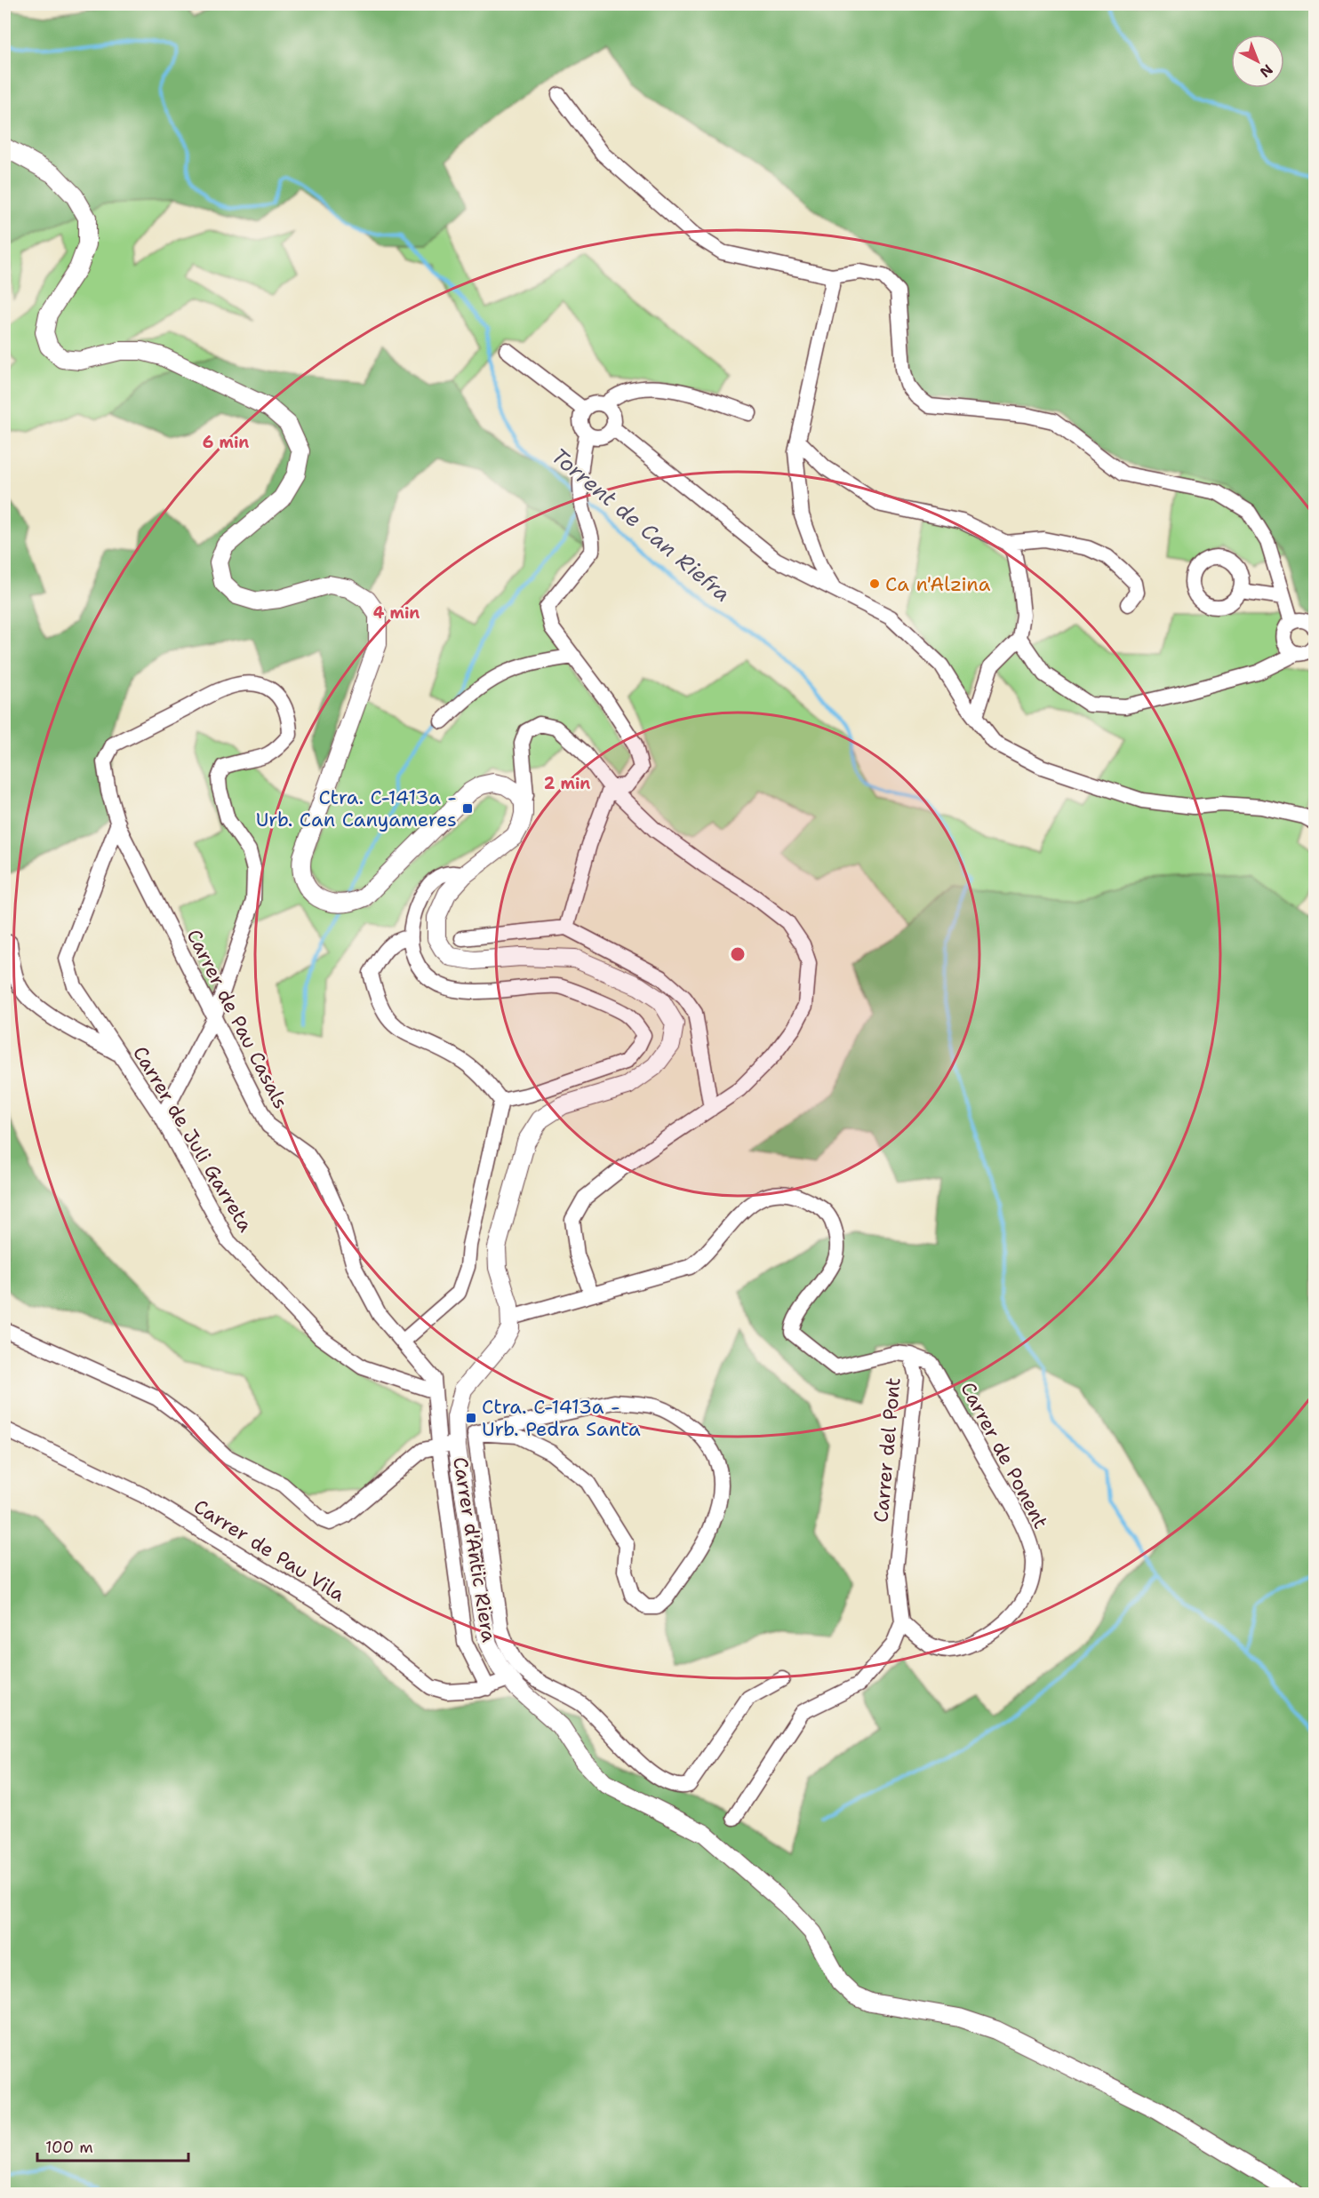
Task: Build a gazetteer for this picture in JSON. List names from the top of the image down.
{
  "streets": {
    "street": [
      "Carrer de Pau Casals",
      "Carrer de Juli Garreta",
      "Carrer del Pont",
      "Carrer de Ponent",
      "Carrer d'Antic Riera",
      "Carrer de Pau Vila"
    ]
  },
  "crossings": [
    ["Carrer de Pau Casals", "Carrer de Juli Garreta"],
    ["Carrer de Pau Casals", "Carrer d'Antic Riera"],
    ["Carrer del Pont", "Carrer de Ponent"],
    ["Carrer d'Antic Riera", "Carrer de Pau Vila"]
  ],
  "water": ["Torrent de Can Riefra"],
  "places": {
    "other": ["Ca n'Alzina"],
    "transit": ["Ctra. C-1413a - Urb. Can Canyameres", "Ctra. C-1413a - Urb. Pedra Santa"]
  },
  "scale_bar": "100 m",
  "north": "bottom right",
  "rings": ["6 min", "4 min", "2 min"]
}
